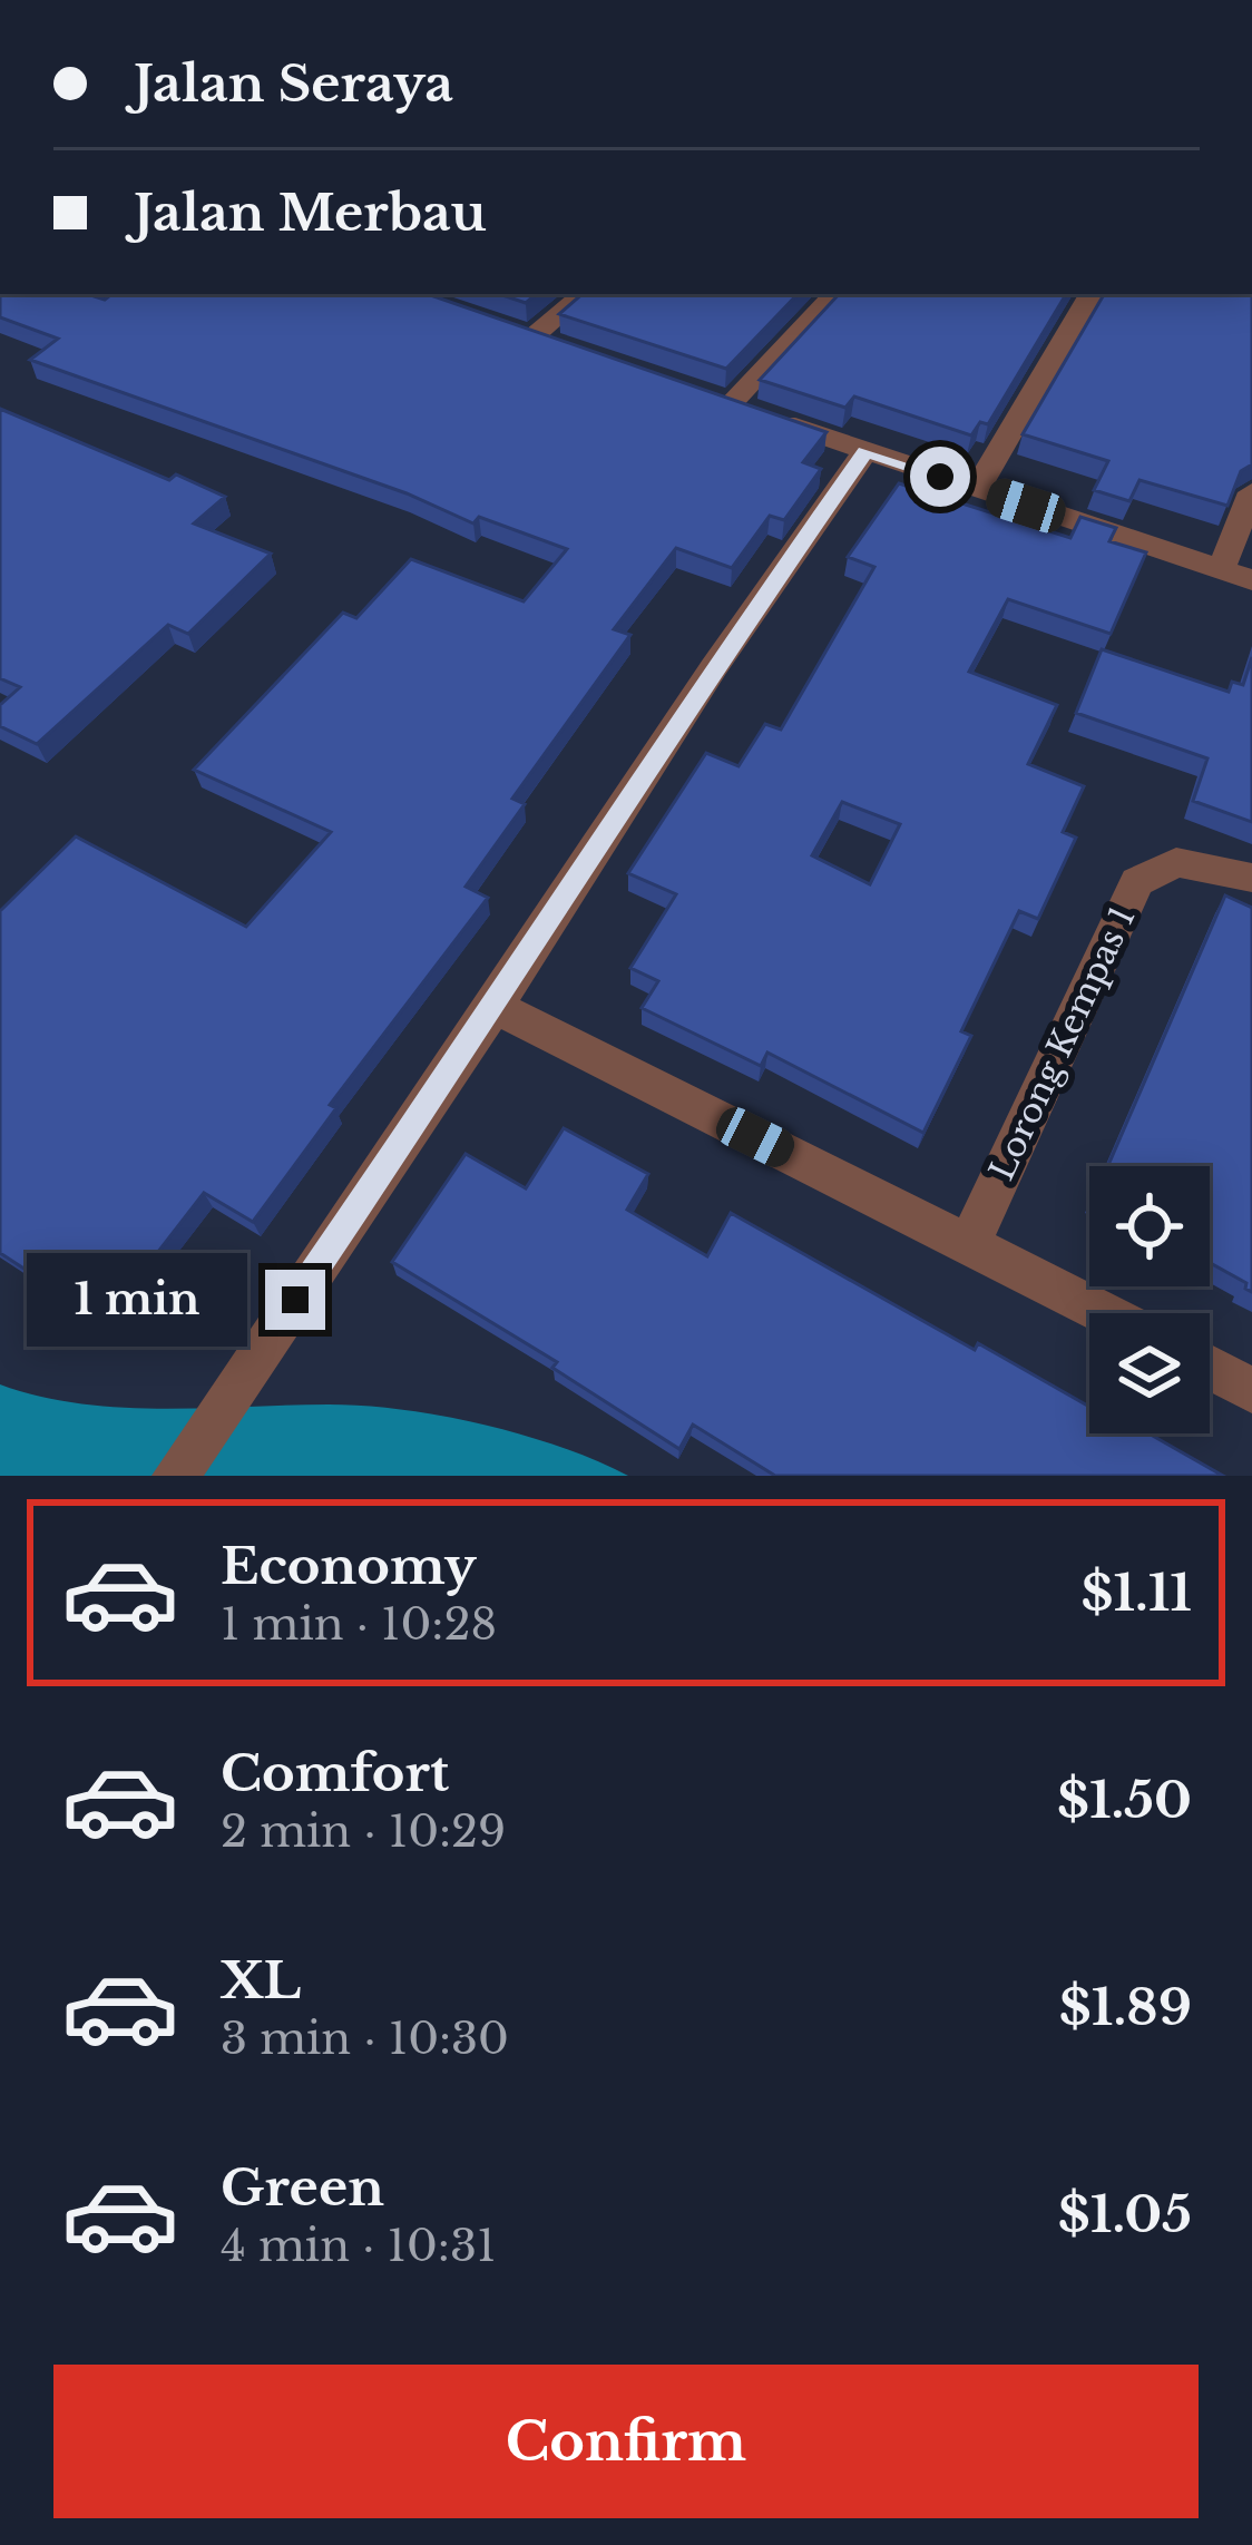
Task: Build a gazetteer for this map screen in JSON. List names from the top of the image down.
{
  "streets": {
    "street": ["Lorong Kempas 1"]
  },
  "page": {
    "banner": ["Jalan Seraya", "Jalan Merbau"],
    "bubble": "1 min",
    "list": [
      {
        "name": "Economy",
        "note": "1 min · 10:28",
        "value": "$1.11"
      },
      {
        "name": "Comfort",
        "note": "2 min · 10:29",
        "value": "$1.50"
      },
      {
        "name": "XL",
        "note": "3 min · 10:30",
        "value": "$1.89"
      },
      {
        "name": "Green",
        "note": "4 min · 10:31",
        "value": "$1.05"
      }
    ],
    "buttons": "Confirm"
  }
}
